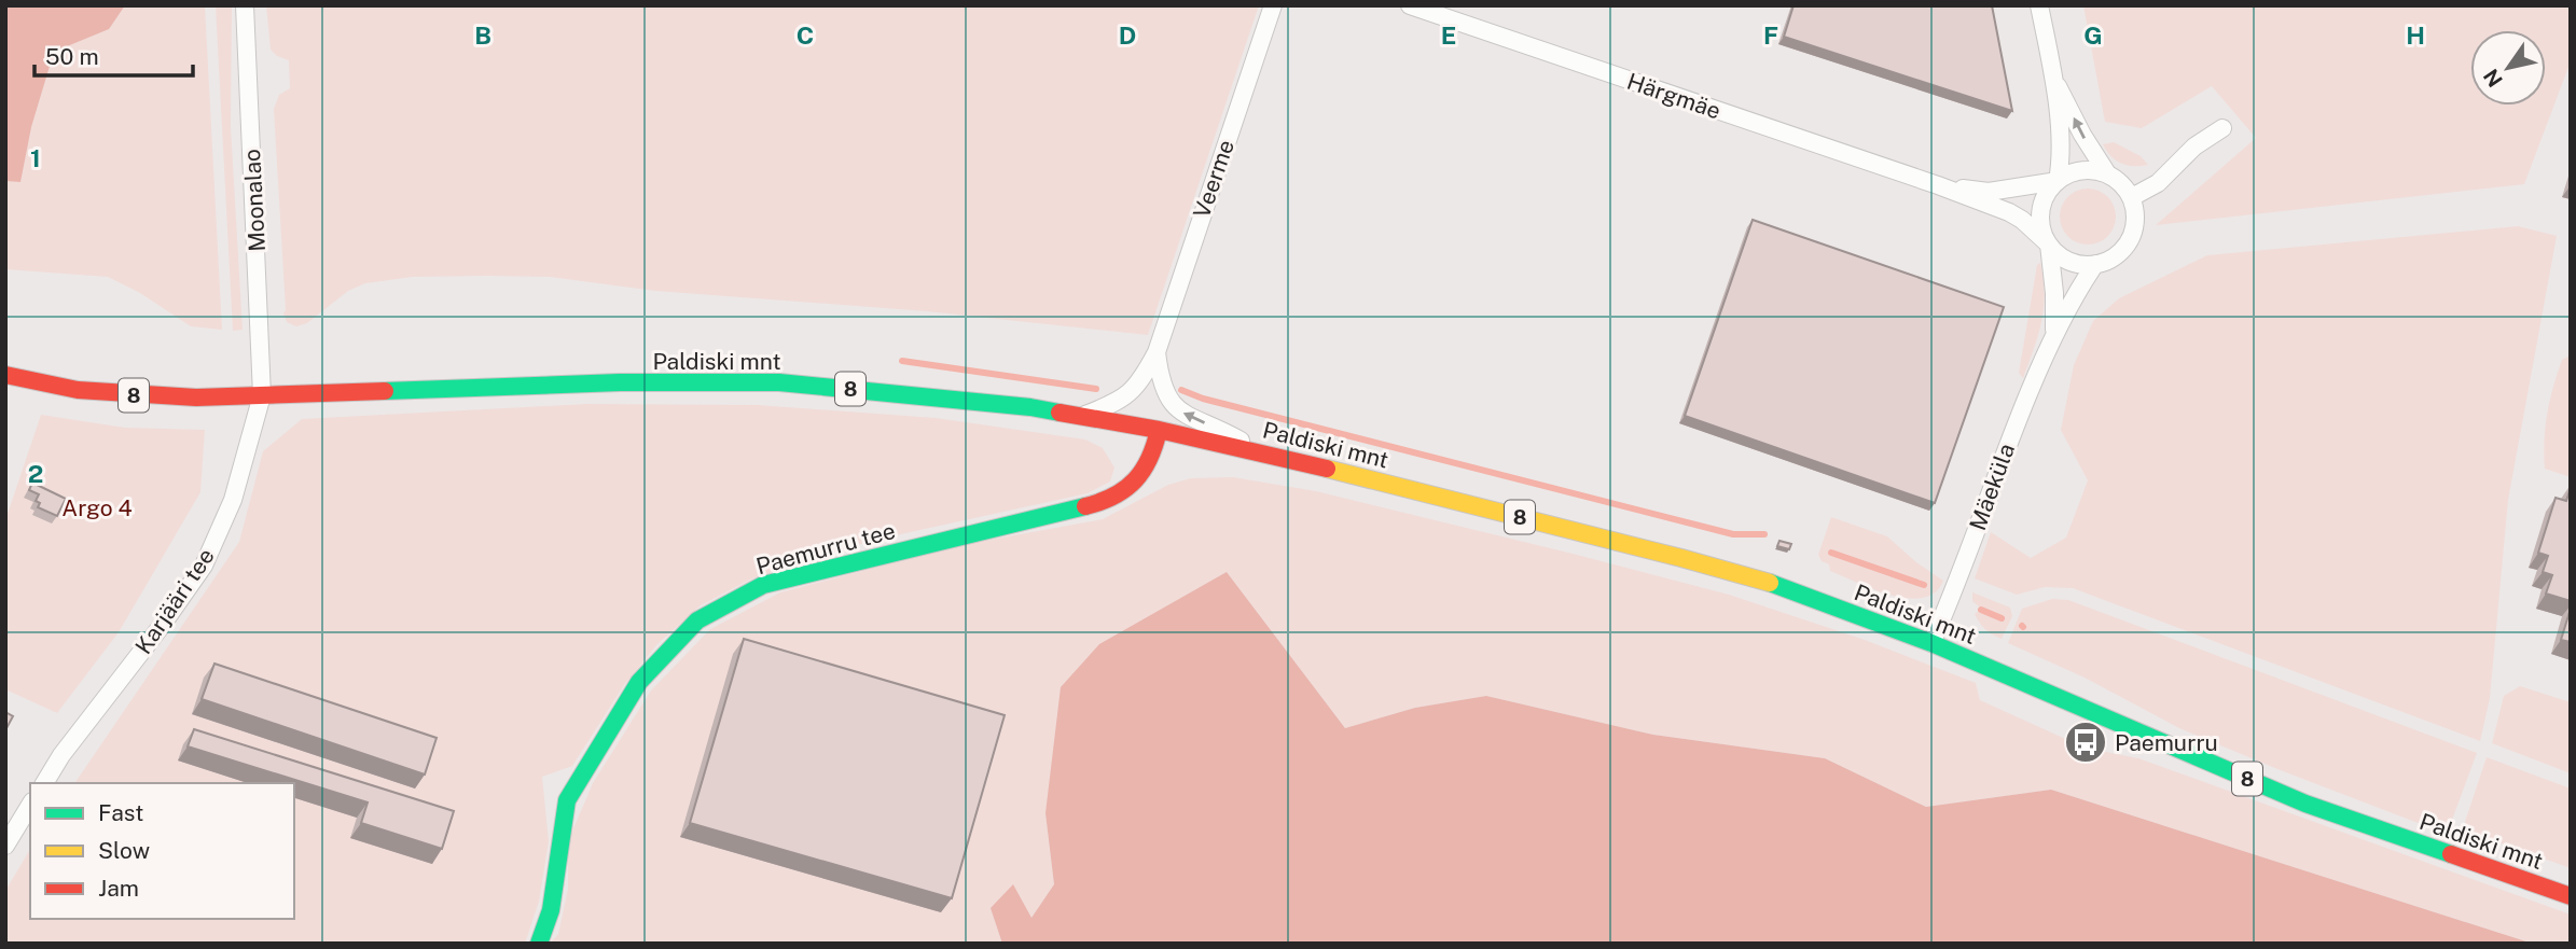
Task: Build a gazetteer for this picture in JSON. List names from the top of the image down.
{
  "streets": {
    "main road": ["Paldiski mnt", "8", "Paemurru tee"],
    "street": [
      "Härgmäe",
      "Veerme",
      "Moonalao",
      "Mäeküla",
      "Karjääri tee"
    ]
  },
  "crossings": [
    ["Härgmäe", "Mäeküla"],
    ["Veerme", "Paldiski mnt"],
    ["Moonalao", "Paldiski mnt"],
    ["Moonalao", "Karjääri tee"],
    ["Paldiski mnt", "Mäeküla"],
    ["Paldiski mnt", "Paemurru tee"],
    ["Paldiski mnt", "Karjääri tee"]
  ],
  "parks": ["Argo 4"],
  "places": {
    "bus stop": ["Paemurru"]
  },
  "legend": ["Fast", "Slow", "Jam"],
  "scale_bar": "50 m",
  "north": "bottom left",
  "grid": {
    "columns": [
      "B",
      "C",
      "D",
      "E",
      "F",
      "G",
      "H"
    ],
    "rows": ["1", "2"]
  }
}
